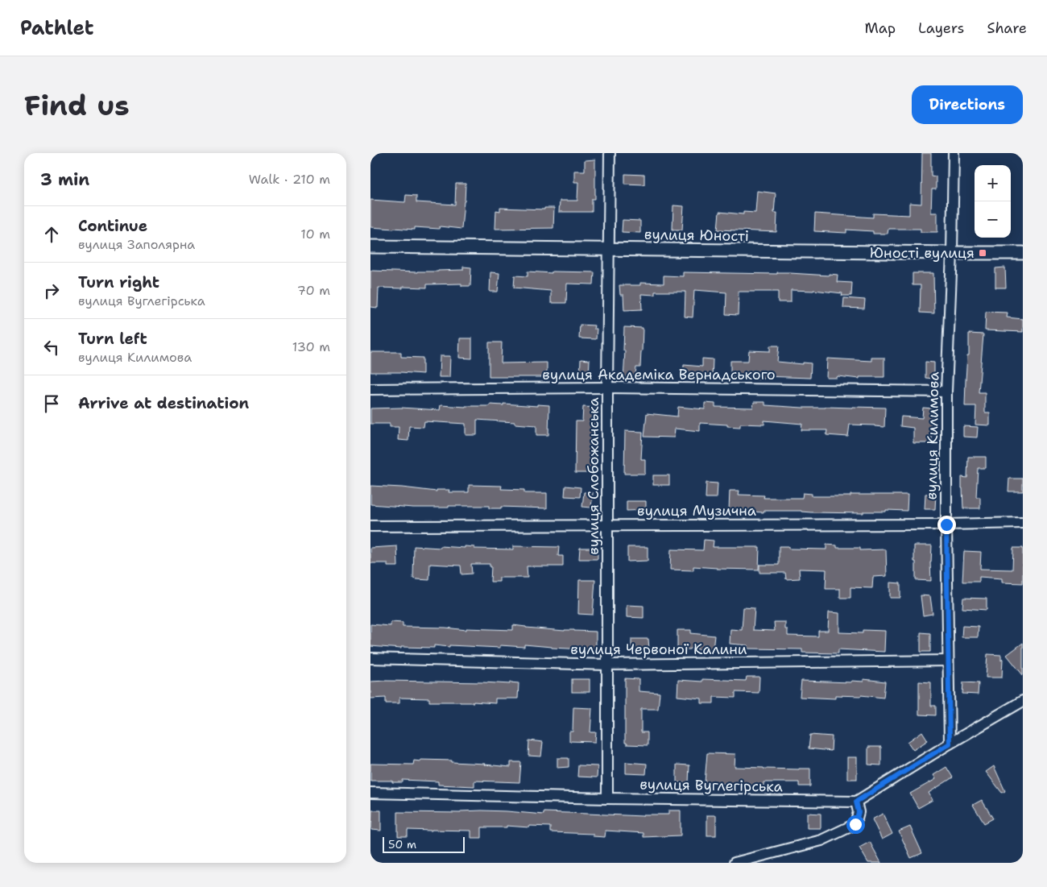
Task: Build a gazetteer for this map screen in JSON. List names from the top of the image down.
{
  "streets": {
    "street": [
      "вулиця Юності",
      "вулиця Академіка Вернадського",
      "вулиця Килимова",
      "вулиця Слобожанська",
      "вулиця Музична",
      "вулиця Червоної Калини",
      "вулиця Вуглегірська"
    ]
  },
  "crossings": [
    ["вулиця Юності", "вулиця Килимова"],
    ["вулиця Юності", "вулиця Слобожанська"],
    ["вулиця Академіка Вернадського", "вулиця Килимова"],
    ["вулиця Академіка Вернадського", "вулиця Слобожанська"],
    ["вулиця Килимова", "вулиця Музична"],
    ["вулиця Килимова", "вулиця Червоної Калини"],
    ["вулиця Слобожанська", "вулиця Музична"],
    ["вулиця Слобожанська", "вулиця Червоної Калини"],
    ["вулиця Слобожанська", "вулиця Вуглегірська"]
  ],
  "places": {
    "transit": ["Юності вулиця"]
  },
  "scale_bar": "50 m",
  "page": {
    "header": "Pathlet",
    "nav": ["Map", "Layers", "Share"],
    "buttons": "Directions",
    "title": "Find us",
    "heading": ["3 min", "Walk · 210 m"],
    "map_buttons": ["+", "−"],
    "list": [
      ["Continue", "вулиця Заполярна", "10 m"],
      ["Turn right", "вулиця Вуглегірська", "70 m"],
      ["Turn left", "вулиця Килимова", "130 m"],
      "Arrive at destination"
    ],
    "scale": "50 m"
  }
}
